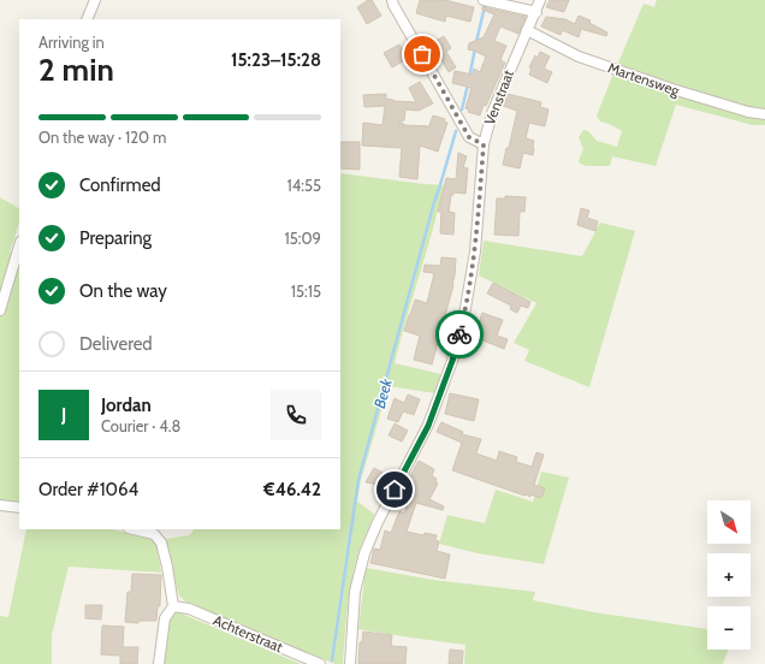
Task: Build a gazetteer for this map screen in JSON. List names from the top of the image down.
{
  "streets": {
    "street": ["Martensweg", "Venstraat", "Achterstraat"]
  },
  "crossings": [
    ["Martensweg", "Venstraat"]
  ],
  "water": ["Beek"],
  "north": "bottom right",
  "page": {
    "heading": ["2 min", "Arriving in", "15:23–15:28"],
    "panel": [
      "Jordan",
      "Courier · 4.8",
      "Order #1064",
      "€46.42"
    ],
    "bar": "On the way · 120 m",
    "list": [
      ["Confirmed", "14:55"],
      ["Preparing", "15:09"],
      ["On the way", "15:15"],
      "Delivered"
    ],
    "round": "J",
    "map_buttons": ["+", "−"]
  }
}
